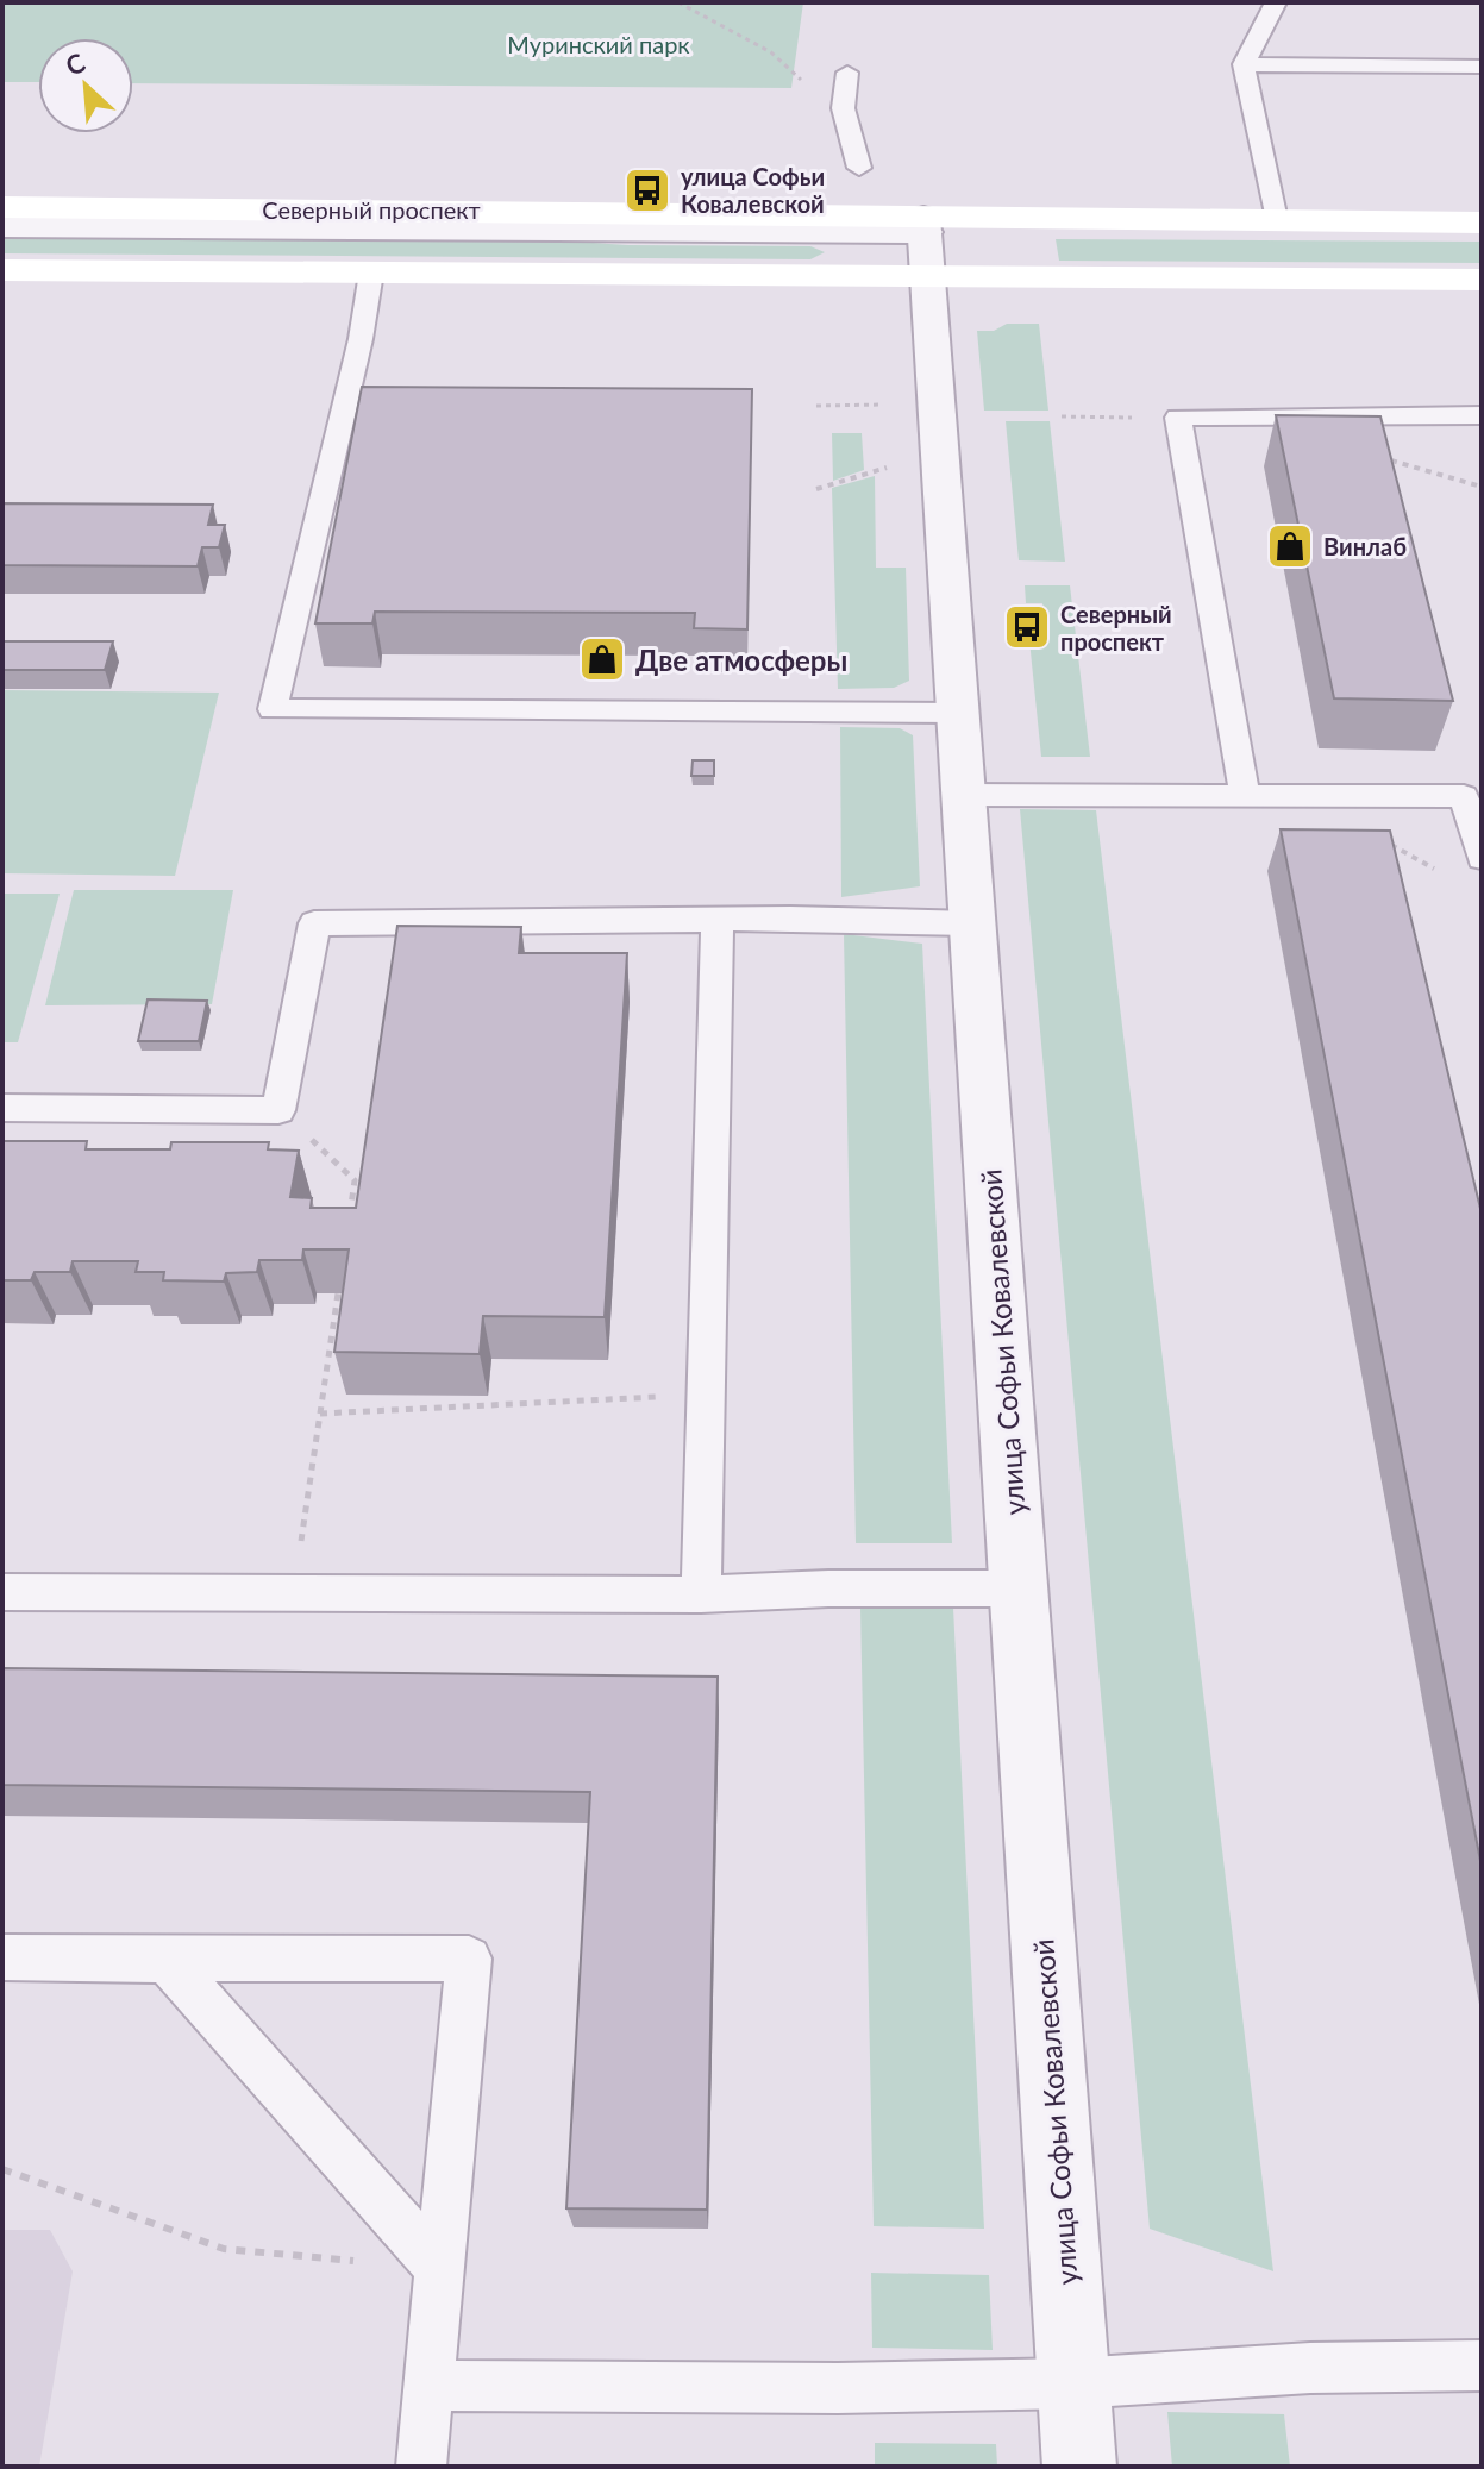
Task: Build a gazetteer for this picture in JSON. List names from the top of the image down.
{
  "streets": {
    "main road": ["Северный проспект"],
    "street": ["улица Софьи Ковалевской"]
  },
  "crossings": [
    ["Северный проспект", "улица Софьи Ковалевской"]
  ],
  "parks": ["Муринский парк"],
  "places": {
    "bus stop": ["улица Софьи Ковалевской", "Северный проспект"],
    "shop": ["Винлаб", "Две атмосферы"]
  },
  "north": "top left"
}
